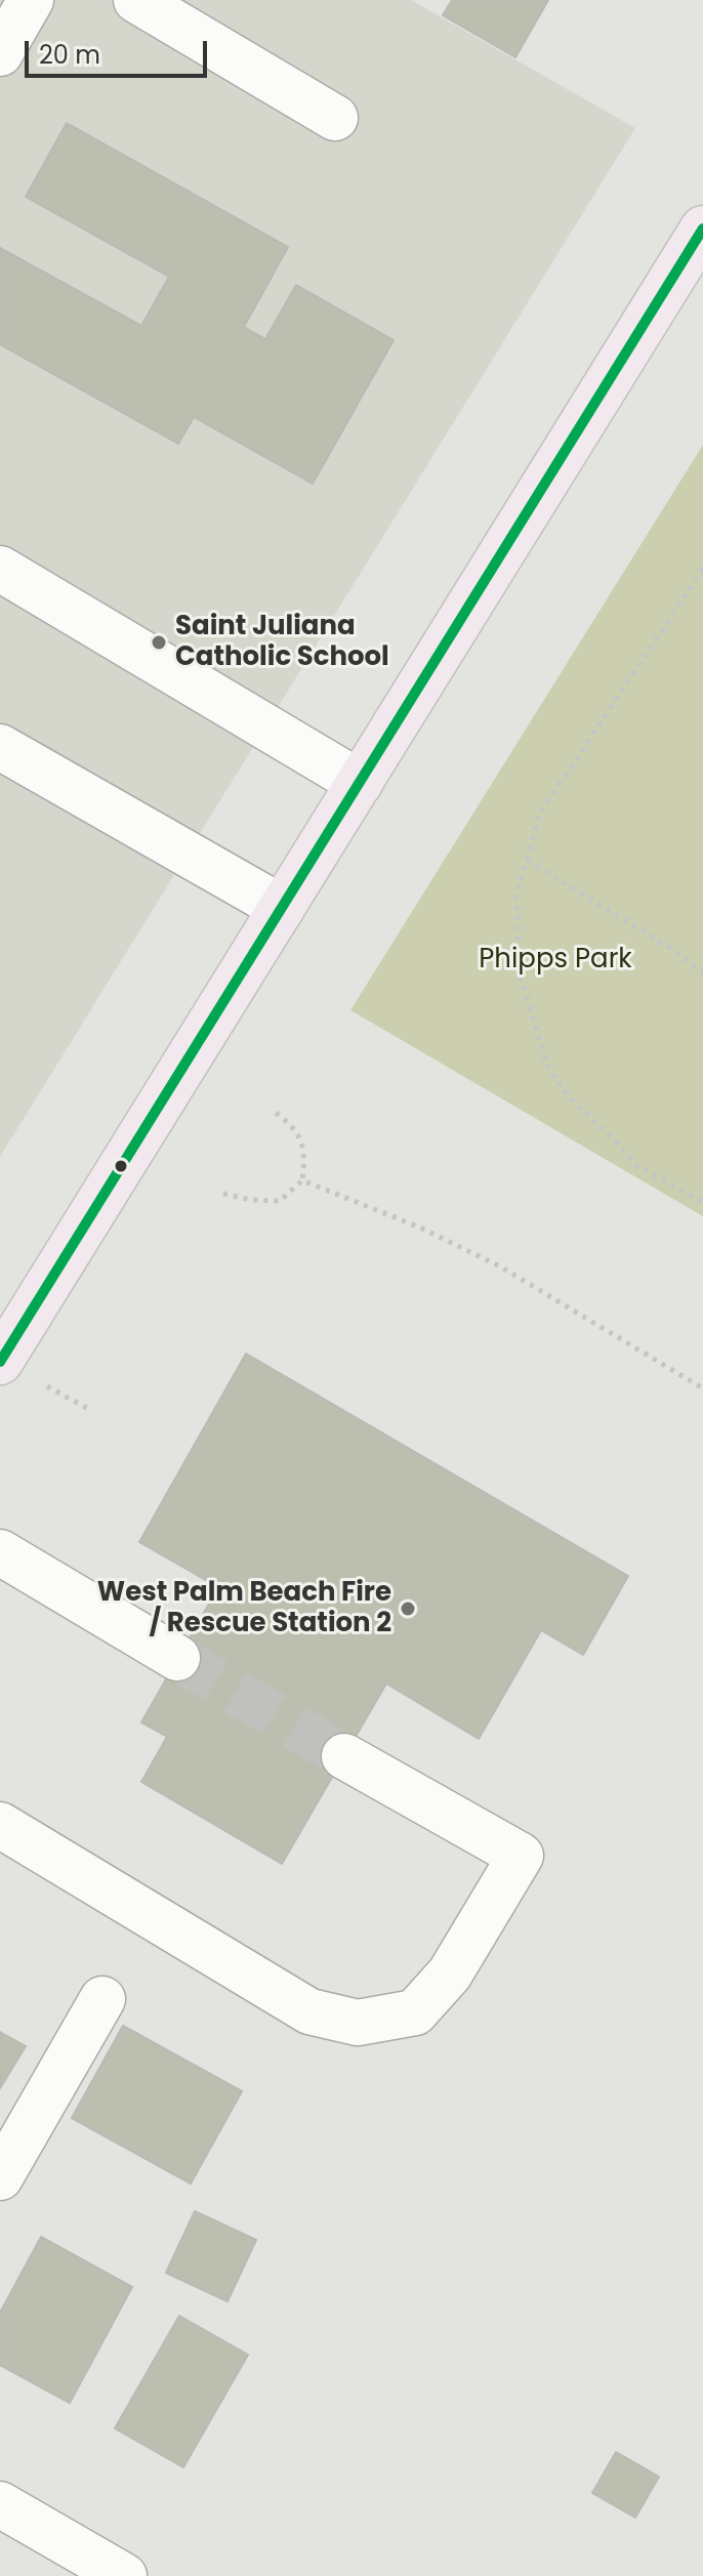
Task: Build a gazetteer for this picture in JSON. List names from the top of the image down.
{
  "parks": ["Phipps Park"],
  "places": ["Saint Juliana Catholic School", "West Palm Beach Fire / Rescue Station 2"],
  "scale_bar": "20 m"
}
